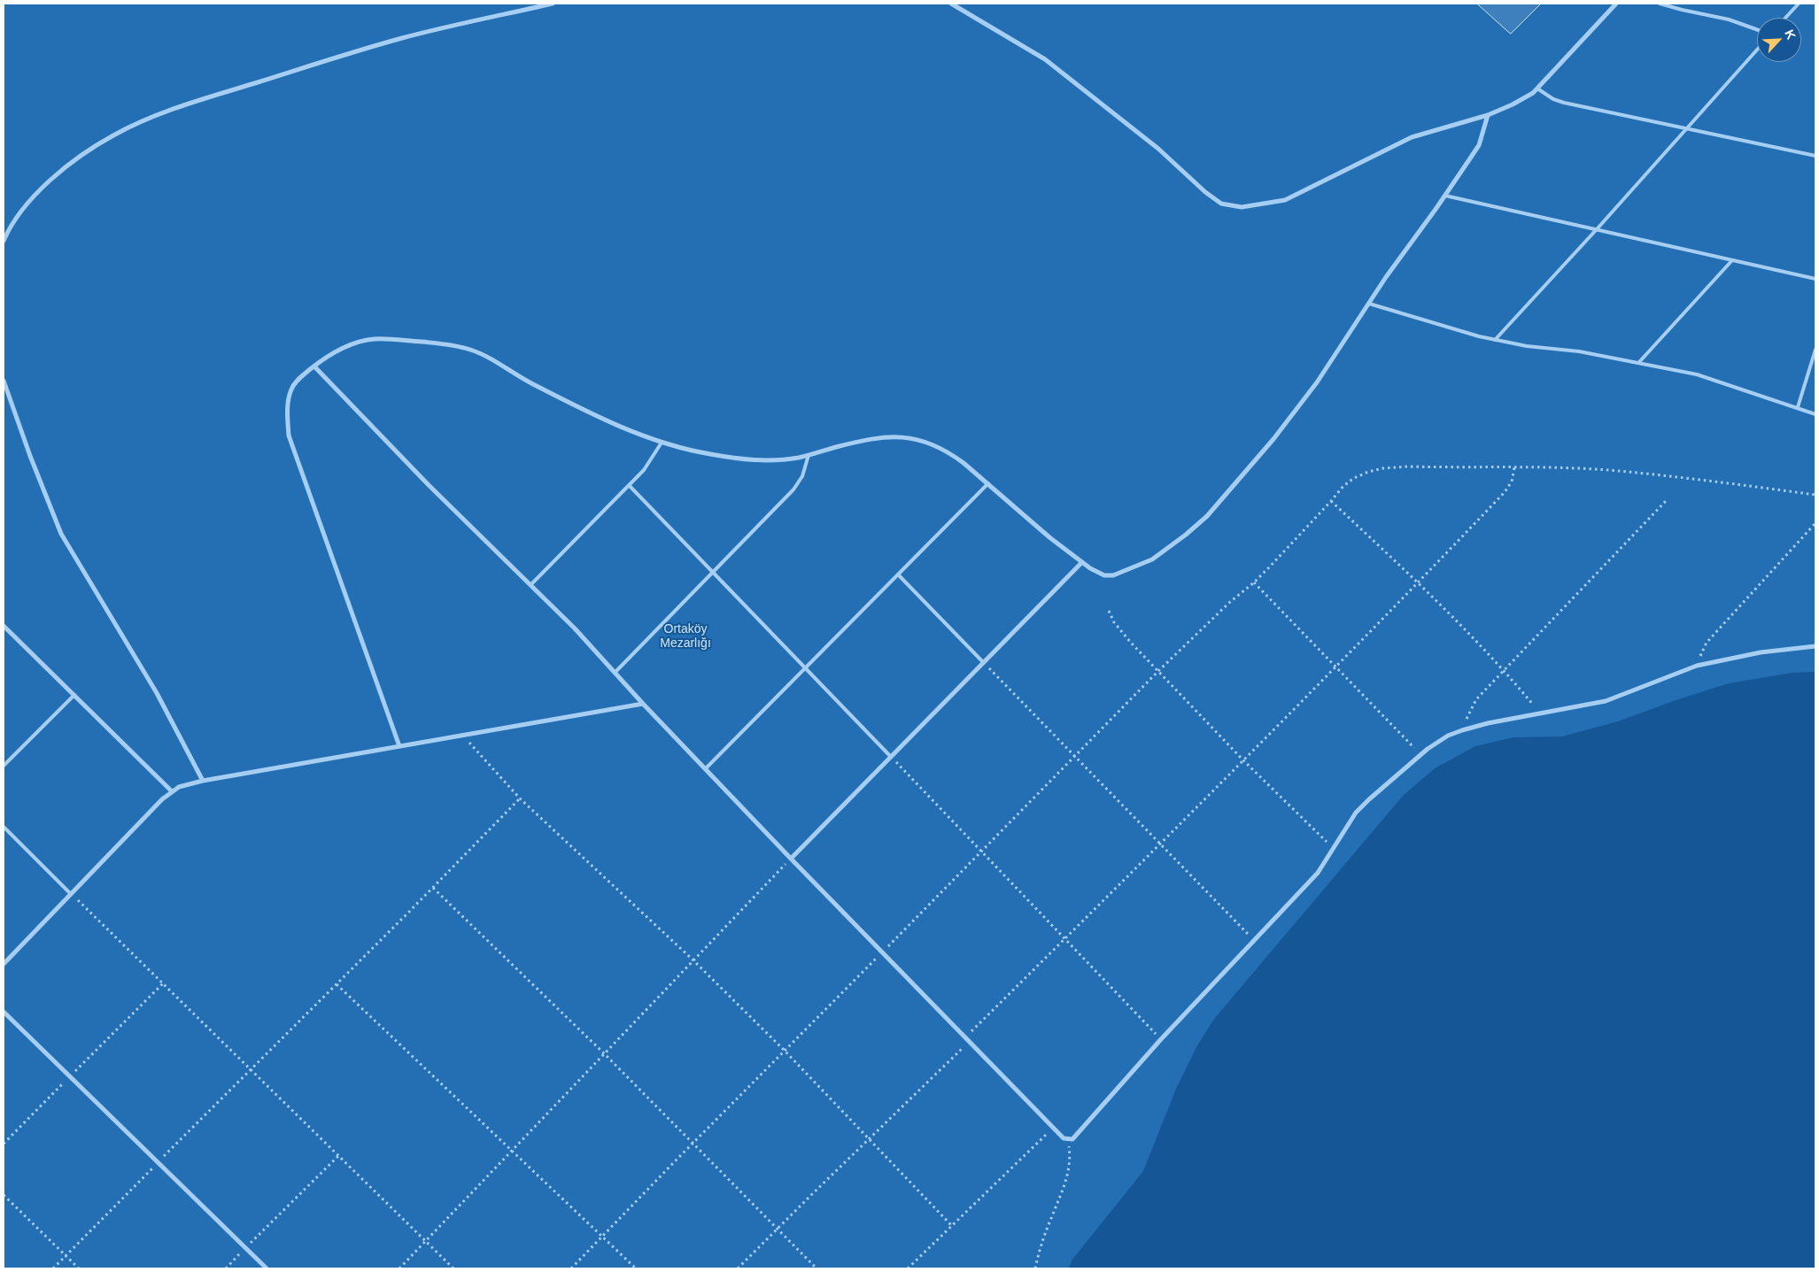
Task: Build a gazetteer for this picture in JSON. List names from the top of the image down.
{
  "parks": ["Ortaköy Mezarlığı"],
  "north": "top right"
}
